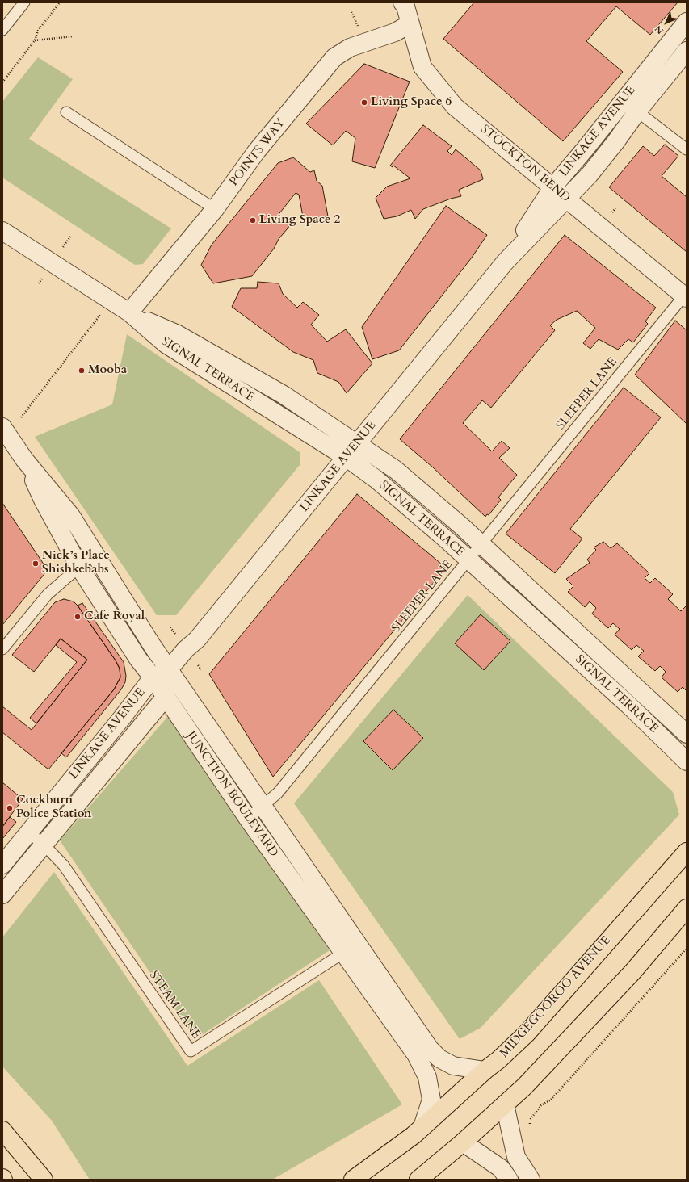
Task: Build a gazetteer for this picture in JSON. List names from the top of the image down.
{
  "streets": {
    "main road": ["MIDGEGOOROO AVENUE"],
    "street": [
      "LINKAGE AVENUE",
      "POINTS WAY",
      "STOCKTON BEND",
      "SIGNAL TERRACE",
      "JUNCTION BOULEVARD"
    ],
    "lane": ["SLEEPER LANE", "STEAM LANE"]
  },
  "crossings": [
    ["LINKAGE AVENUE", "STOCKTON BEND"],
    ["LINKAGE AVENUE", "SIGNAL TERRACE"],
    ["LINKAGE AVENUE", "JUNCTION BOULEVARD"],
    ["LINKAGE AVENUE", "STEAM LANE"],
    ["POINTS WAY", "STOCKTON BEND"],
    ["POINTS WAY", "SIGNAL TERRACE"],
    ["STOCKTON BEND", "SLEEPER LANE"],
    ["SIGNAL TERRACE", "SLEEPER LANE"],
    ["SLEEPER LANE", "JUNCTION BOULEVARD"],
    ["JUNCTION BOULEVARD", "MIDGEGOOROO AVENUE"],
    ["JUNCTION BOULEVARD", "STEAM LANE"]
  ],
  "places": [
    "Living Space 6",
    "Living Space 2",
    "Mooba",
    "Nick’s Place Shishkebabs",
    "Cafe Royal",
    "Cockburn Police Station"
  ],
  "north": "bottom left"
}
